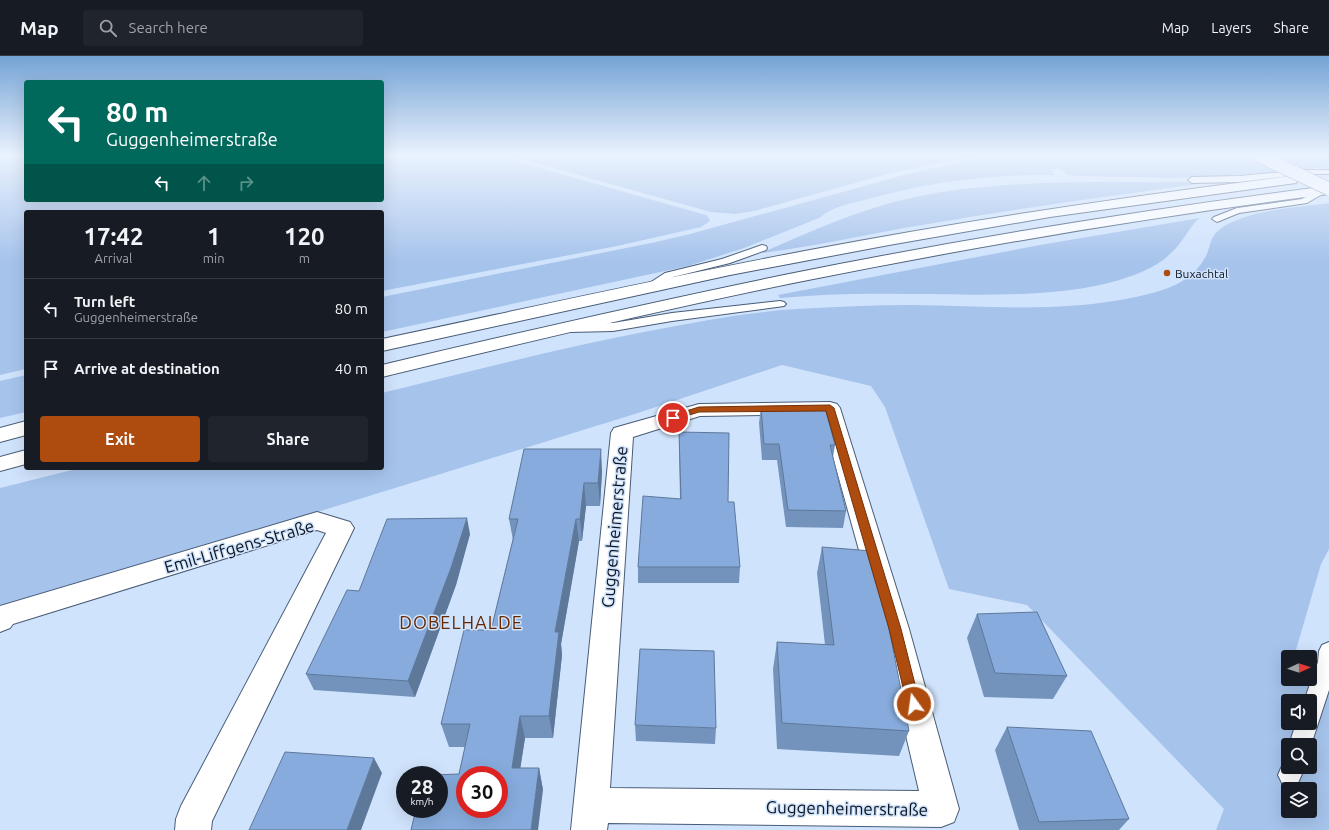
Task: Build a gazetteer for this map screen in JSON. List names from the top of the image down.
{
  "streets": {
    "main road": ["Guggenheimerstraße", "Emil-Liffgens-Straße"]
  },
  "districts": ["DOBELHALDE"],
  "places": ["Buxachtal"],
  "north": "right",
  "page": {
    "header": "Map",
    "search": "Search here",
    "nav": ["Map", "Layers", "Share"],
    "turn": ["80 m", "Guggenheimerstraße"],
    "eta": [
      "17:42",
      "Arrival",
      "1",
      "min",
      "120",
      "m"
    ],
    "list": [
      {
        "name": "Turn left",
        "note": "Guggenheimerstraße",
        "value": "80 m"
      },
      {
        "name": "Arrive at destination",
        "value": "40 m"
      }
    ],
    "buttons": ["Exit", "Share"],
    "speed": "28 km/h",
    "limit": "30"
  }
}
